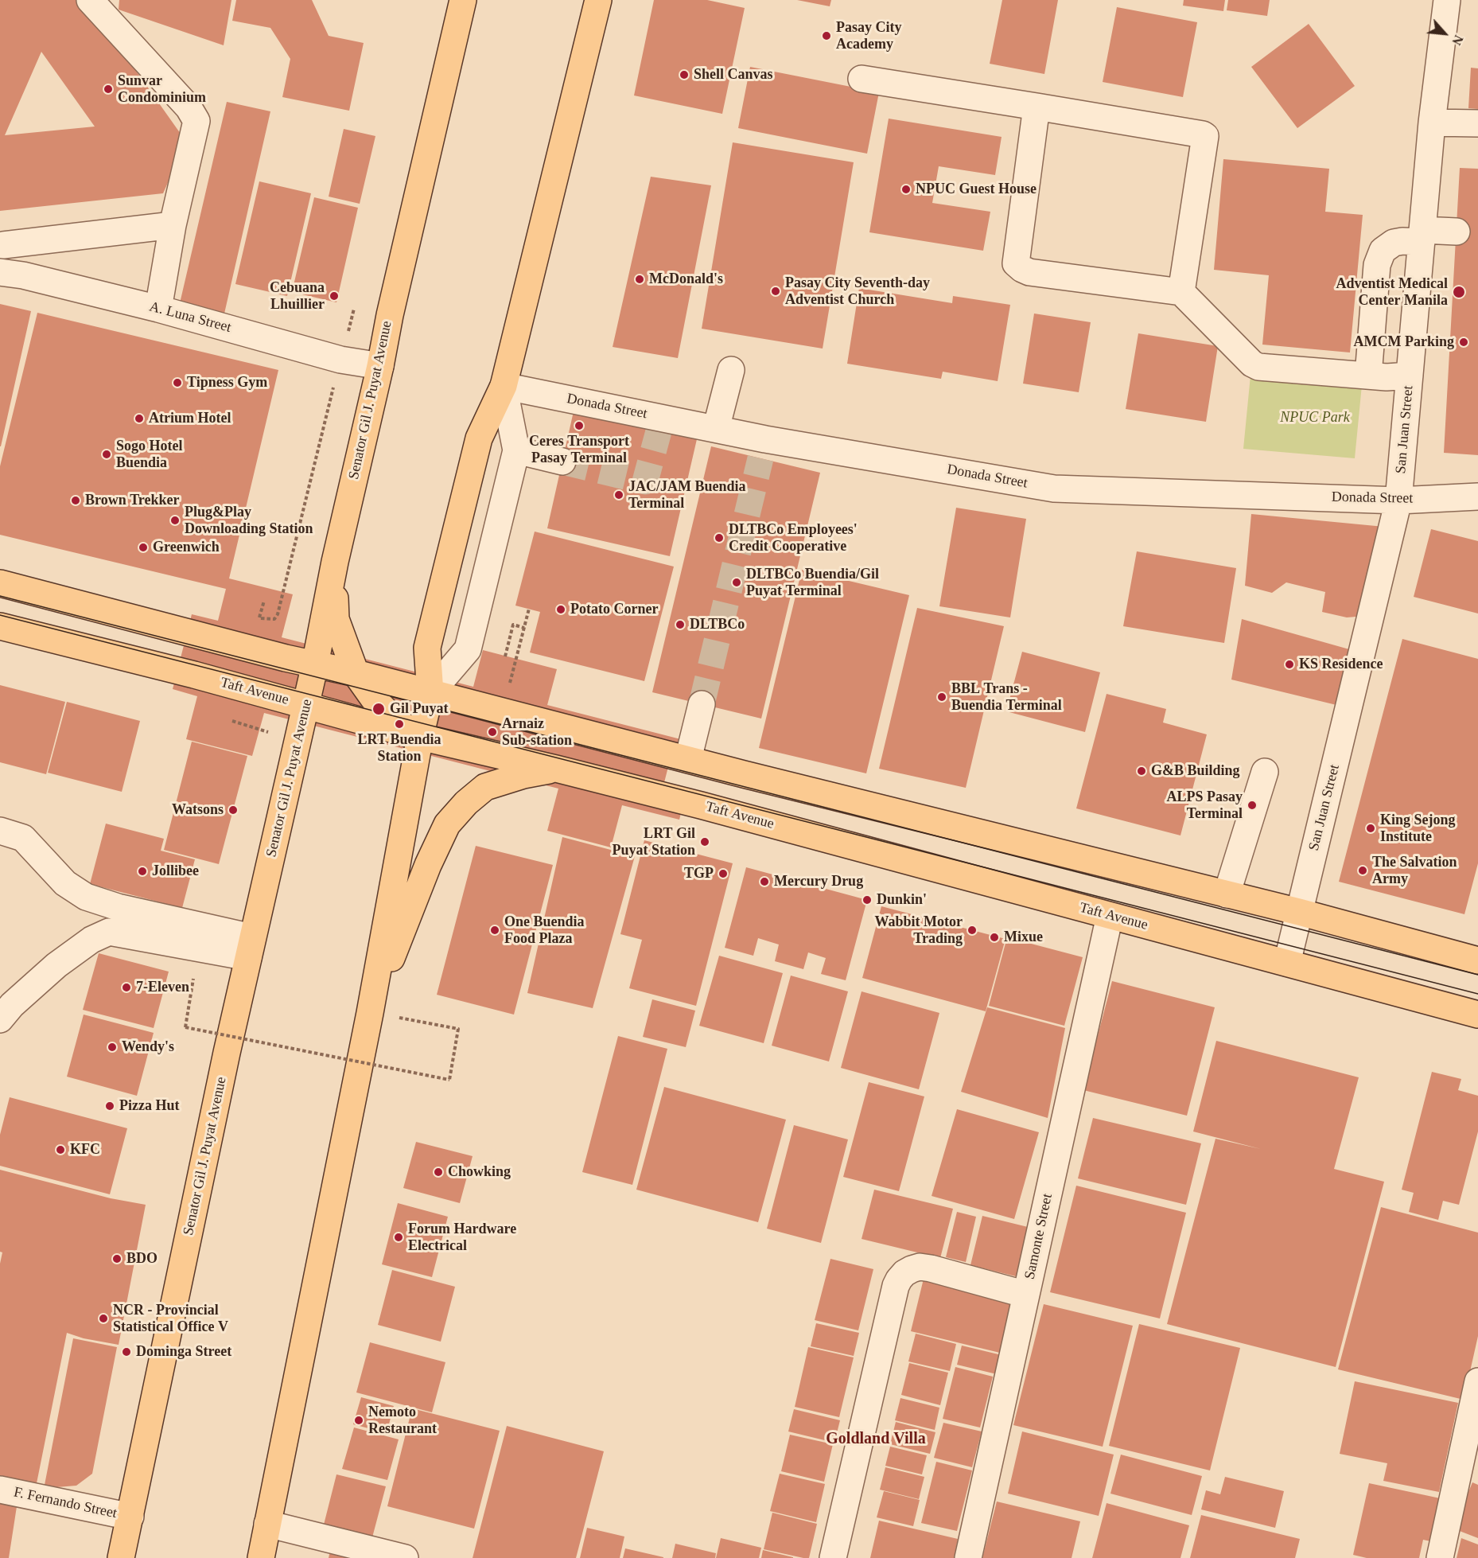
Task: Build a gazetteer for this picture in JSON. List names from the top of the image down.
{
  "streets": {
    "main road": ["Senator Gil J. Puyat Avenue", "Taft Avenue"],
    "street": [
      "A. Luna Street",
      "Donada Street",
      "San Juan Street",
      "Samonte Street",
      "F. Fernando Street"
    ]
  },
  "crossings": [
    ["A. Luna Street", "Senator Gil J. Puyat Avenue"],
    ["Senator Gil J. Puyat Avenue", "Taft Avenue"],
    ["Senator Gil J. Puyat Avenue", "F. Fernando Street"],
    ["Donada Street", "San Juan Street"],
    ["San Juan Street", "Taft Avenue"],
    ["Taft Avenue", "Samonte Street"]
  ],
  "districts": ["Goldland Villa"],
  "parks": ["NPUC Park"],
  "places": [
    "Pasay City Academy",
    "Shell Canvas",
    "Sunvar Condominium",
    "NPUC Guest House",
    "McDonald's",
    "Pasay City Seventh-day Adventist Church",
    "Adventist Medical Center Manila",
    "Cebuana Lhuillier",
    "AMCM Parking",
    "Tipness Gym",
    "Atrium Hotel",
    "Ceres Transport Pasay Terminal",
    "Sogo Hotel Buendia",
    "JAC/JAM Buendia Terminal",
    "Brown Trekker",
    "Plug&Play Downloading Station",
    "DLTBCo Employees' Credit Cooperative",
    "Greenwich",
    "DLTBCo Buendia/Gil Puyat Terminal",
    "Potato Corner",
    "DLTBCo",
    "KS Residence",
    "BBL Trans - Buendia Terminal",
    "Gil Puyat",
    "LRT Buendia Station",
    "Arnaiz Sub-station",
    "G&B Building",
    "ALPS Pasay Terminal",
    "Watsons",
    "King Sejong Institute",
    "LRT Gil Puyat Station",
    "The Salvation Army",
    "Jollibee",
    "TGP",
    "Mercury Drug",
    "Dunkin'",
    "One Buendia Food Plaza",
    "Wabbit Motor Trading",
    "Mixue",
    "7-Eleven",
    "Wendy's",
    "Pizza Hut",
    "KFC",
    "Chowking",
    "Forum Hardware Electrical",
    "BDO",
    "NCR - Provincial Statistical Office V",
    "Dominga Street",
    "Nemoto Restaurant"
  ],
  "north": "bottom right"
}
